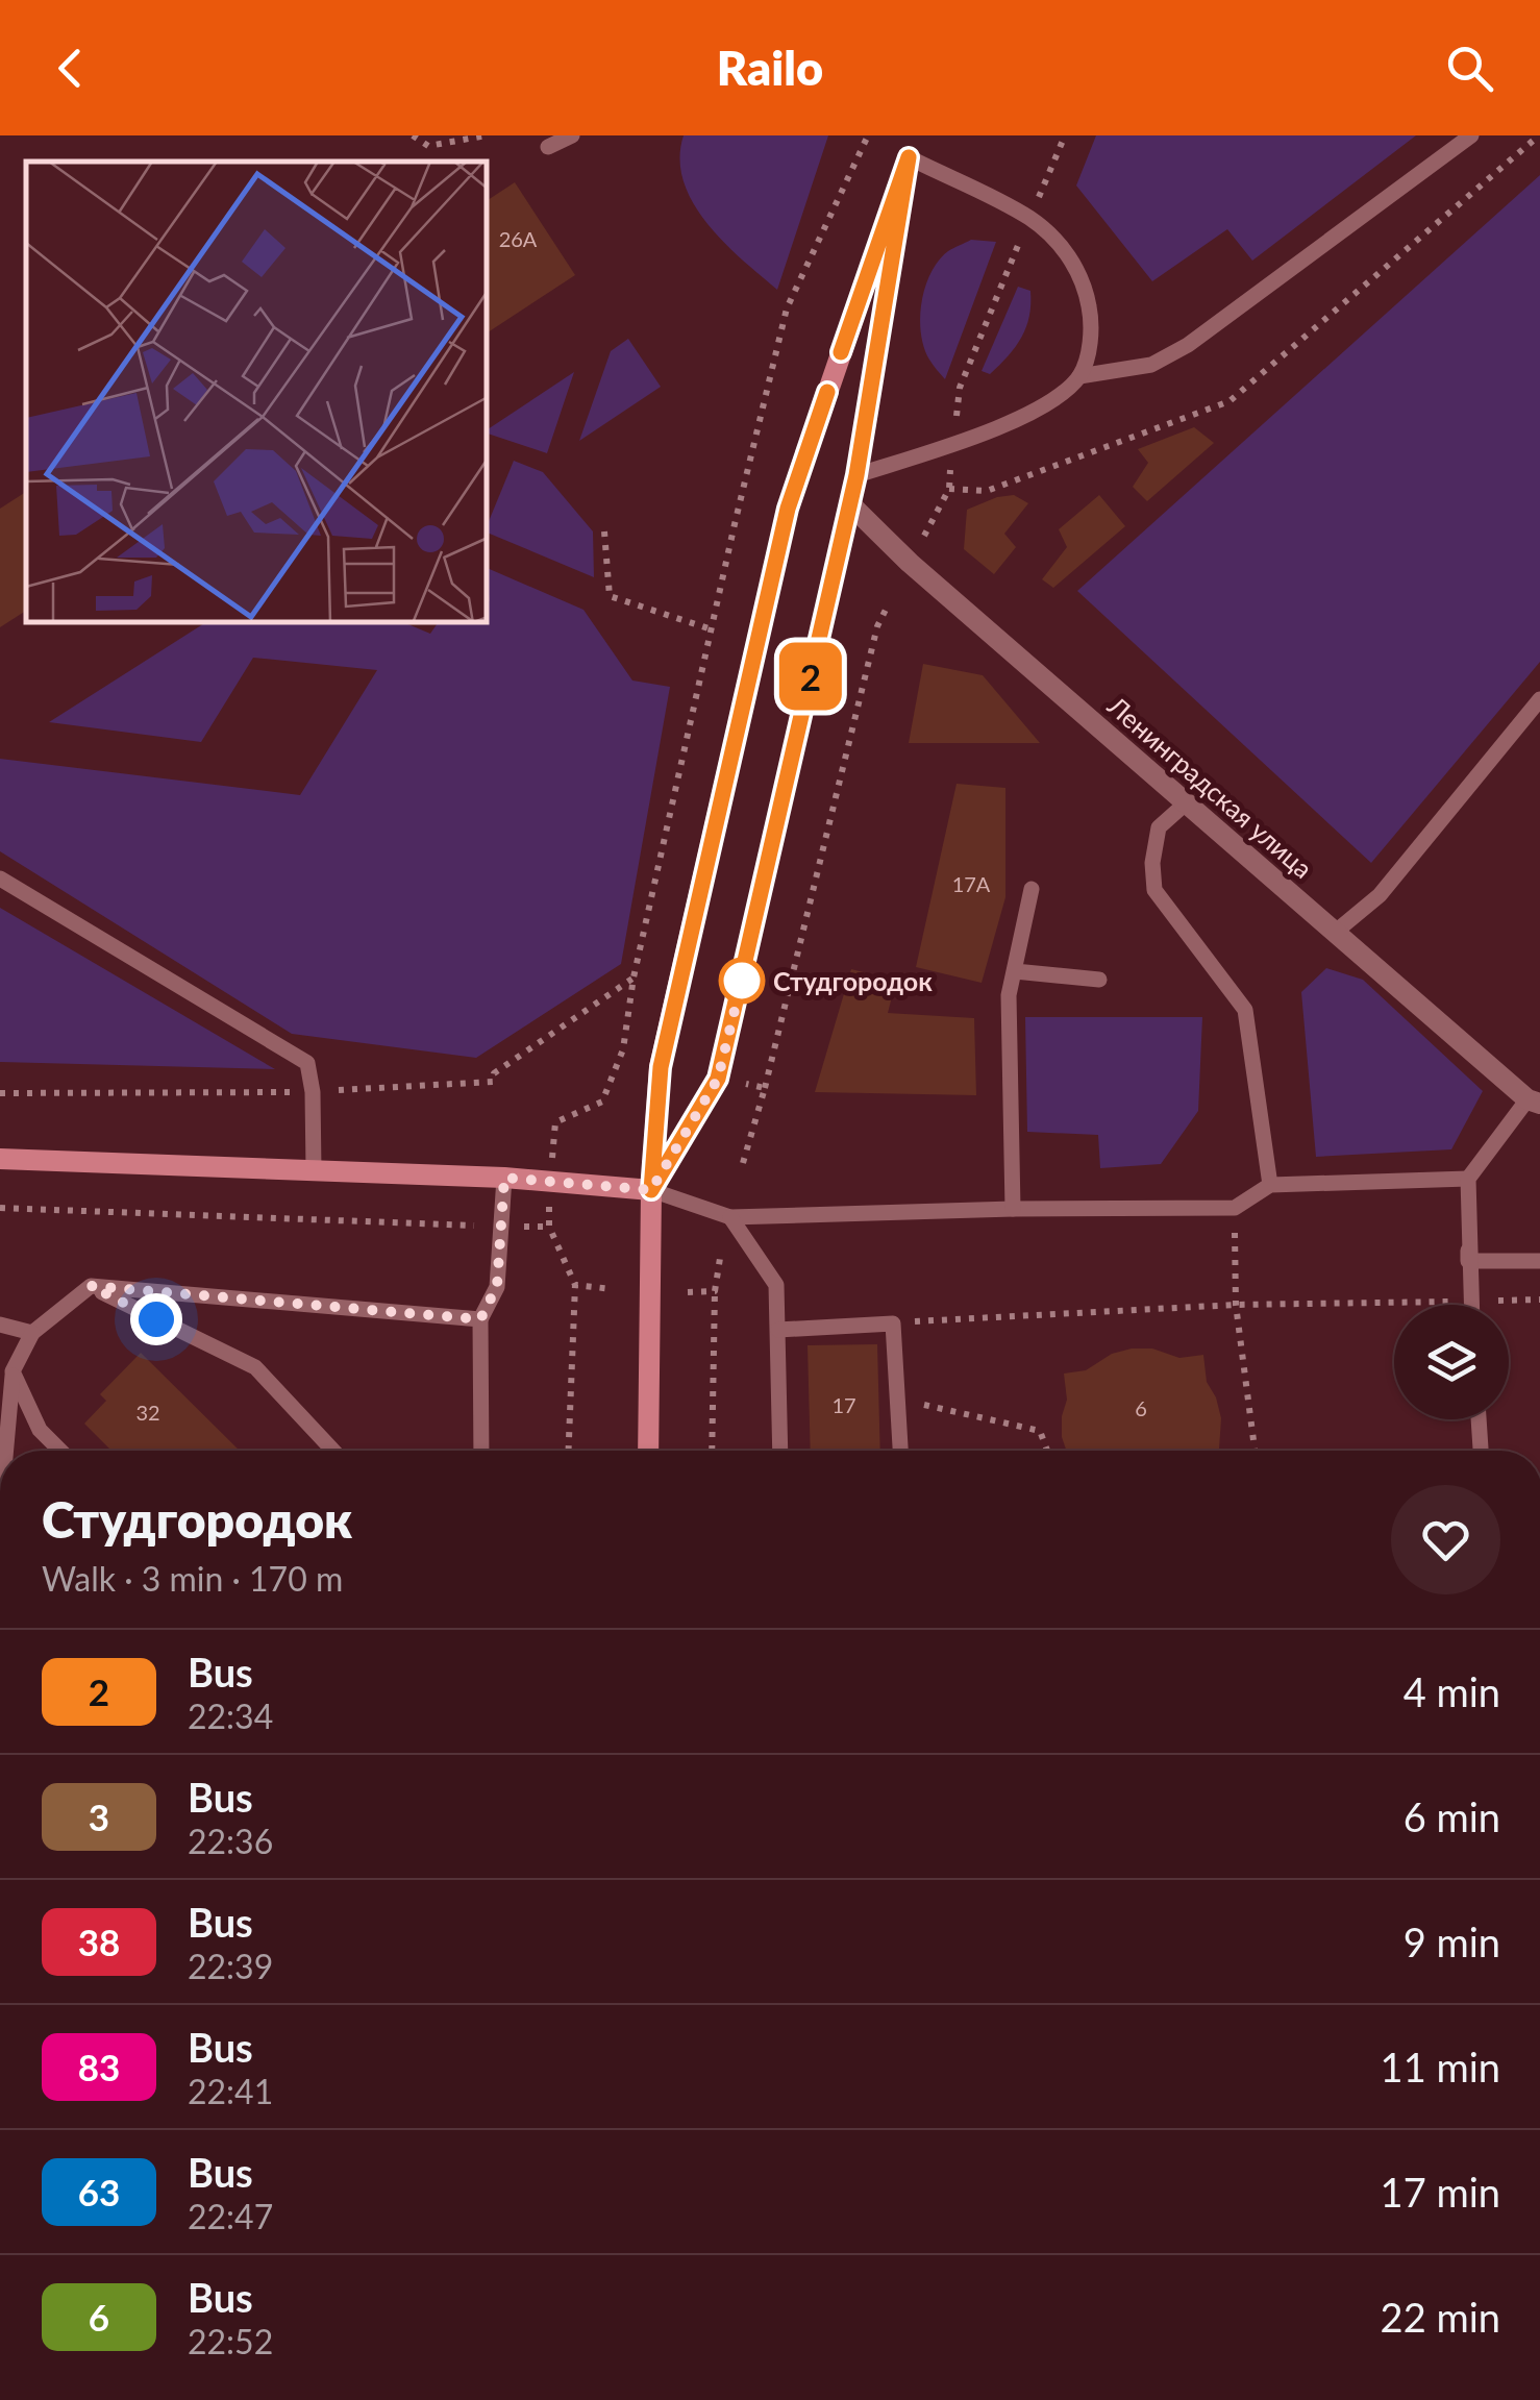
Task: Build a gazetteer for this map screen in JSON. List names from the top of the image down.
{
  "streets": {
    "street": ["Ленинградская улица"]
  },
  "places": ["Студгородок"],
  "lines": ["bus line 2"],
  "house_numbers": [
    "26А",
    "17А",
    "17",
    "6",
    "32"
  ],
  "page": {
    "header": "Railo",
    "on_map": "2",
    "heading": ["Студгородок", "Walk · 3 min · 170 m"],
    "list": [
      {
        "mark": "2",
        "name": "Bus",
        "note": "22:34",
        "value": "4 min"
      },
      {
        "mark": "3",
        "name": "Bus",
        "note": "22:36",
        "value": "6 min"
      },
      {
        "mark": "38",
        "name": "Bus",
        "note": "22:39",
        "value": "9 min"
      },
      {
        "mark": "83",
        "name": "Bus",
        "note": "22:41",
        "value": "11 min"
      },
      {
        "mark": "63",
        "name": "Bus",
        "note": "22:47",
        "value": "17 min"
      },
      {
        "mark": "6",
        "name": "Bus",
        "note": "22:52",
        "value": "22 min"
      }
    ]
  }
}
